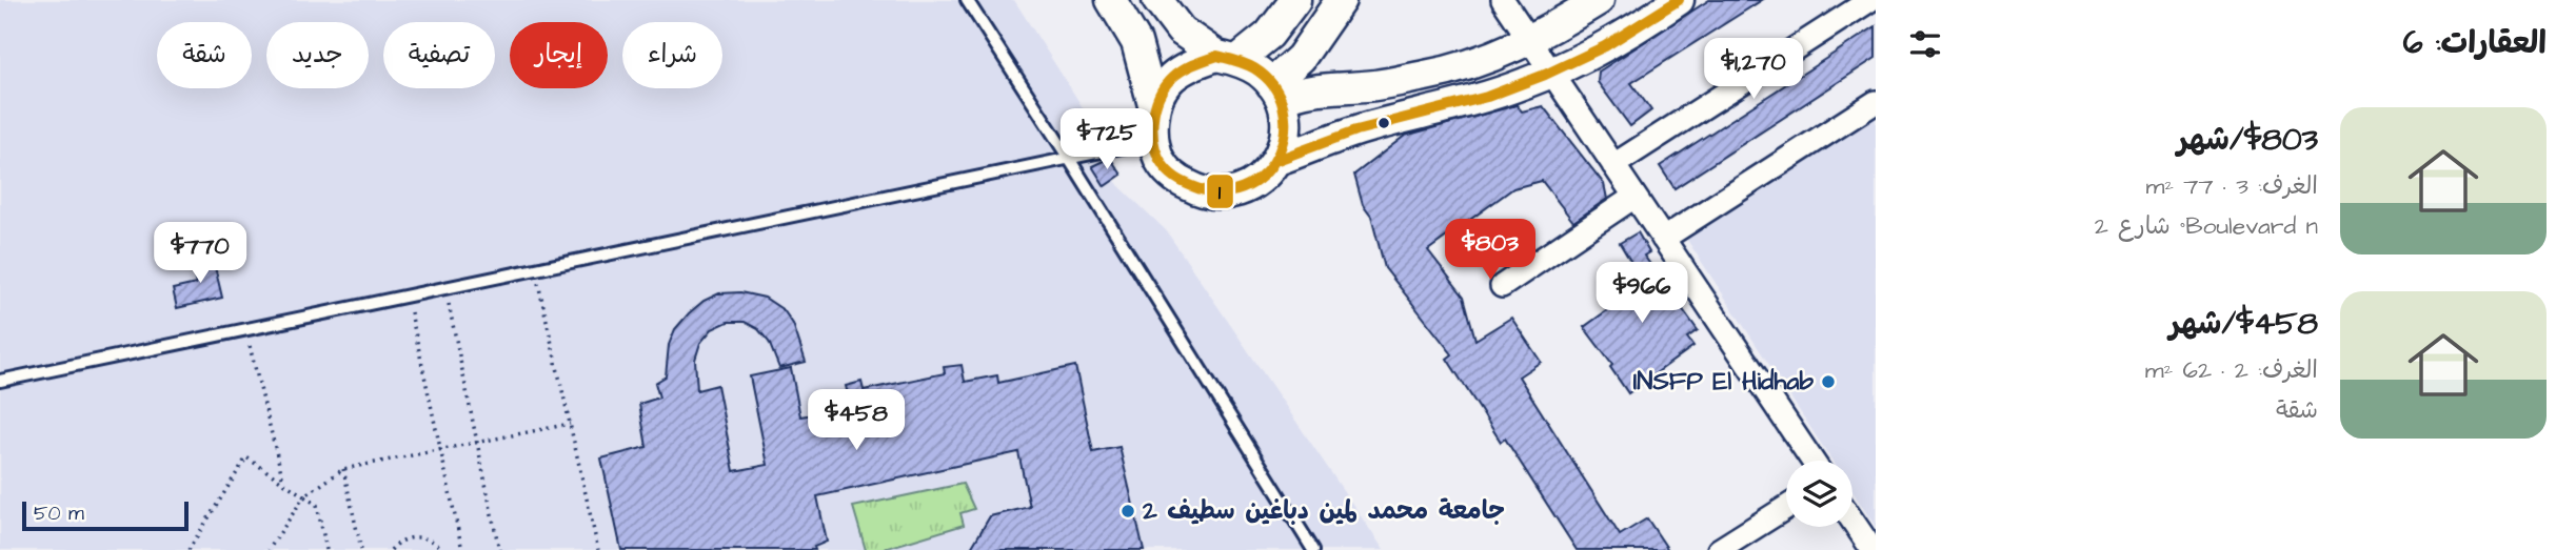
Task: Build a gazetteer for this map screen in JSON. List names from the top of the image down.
{
  "places": ["INSFP El Hidhab", "جامعة محمد لمين دباغين سطيف 2"],
  "lines": ["transit line 1"],
  "scale_bar": "50 m",
  "page": {
    "heading": "العقارات: 6",
    "chip": [
      "شراء",
      "إيجار",
      "تصفية",
      "جديد",
      "شقة"
    ],
    "price": [
      "$1,270",
      "$725",
      "$803",
      "$770",
      "$966",
      "$458"
    ],
    "list": [
      {
        "name": "$803/شهر",
        "note": "الغرف: 3 · 77 m² · Boulevard n° شارع 2"
      },
      {
        "name": "$458/شهر",
        "note": "الغرف: 2 · 62 m² · شقة"
      }
    ],
    "scale": "50 m"
  }
}
